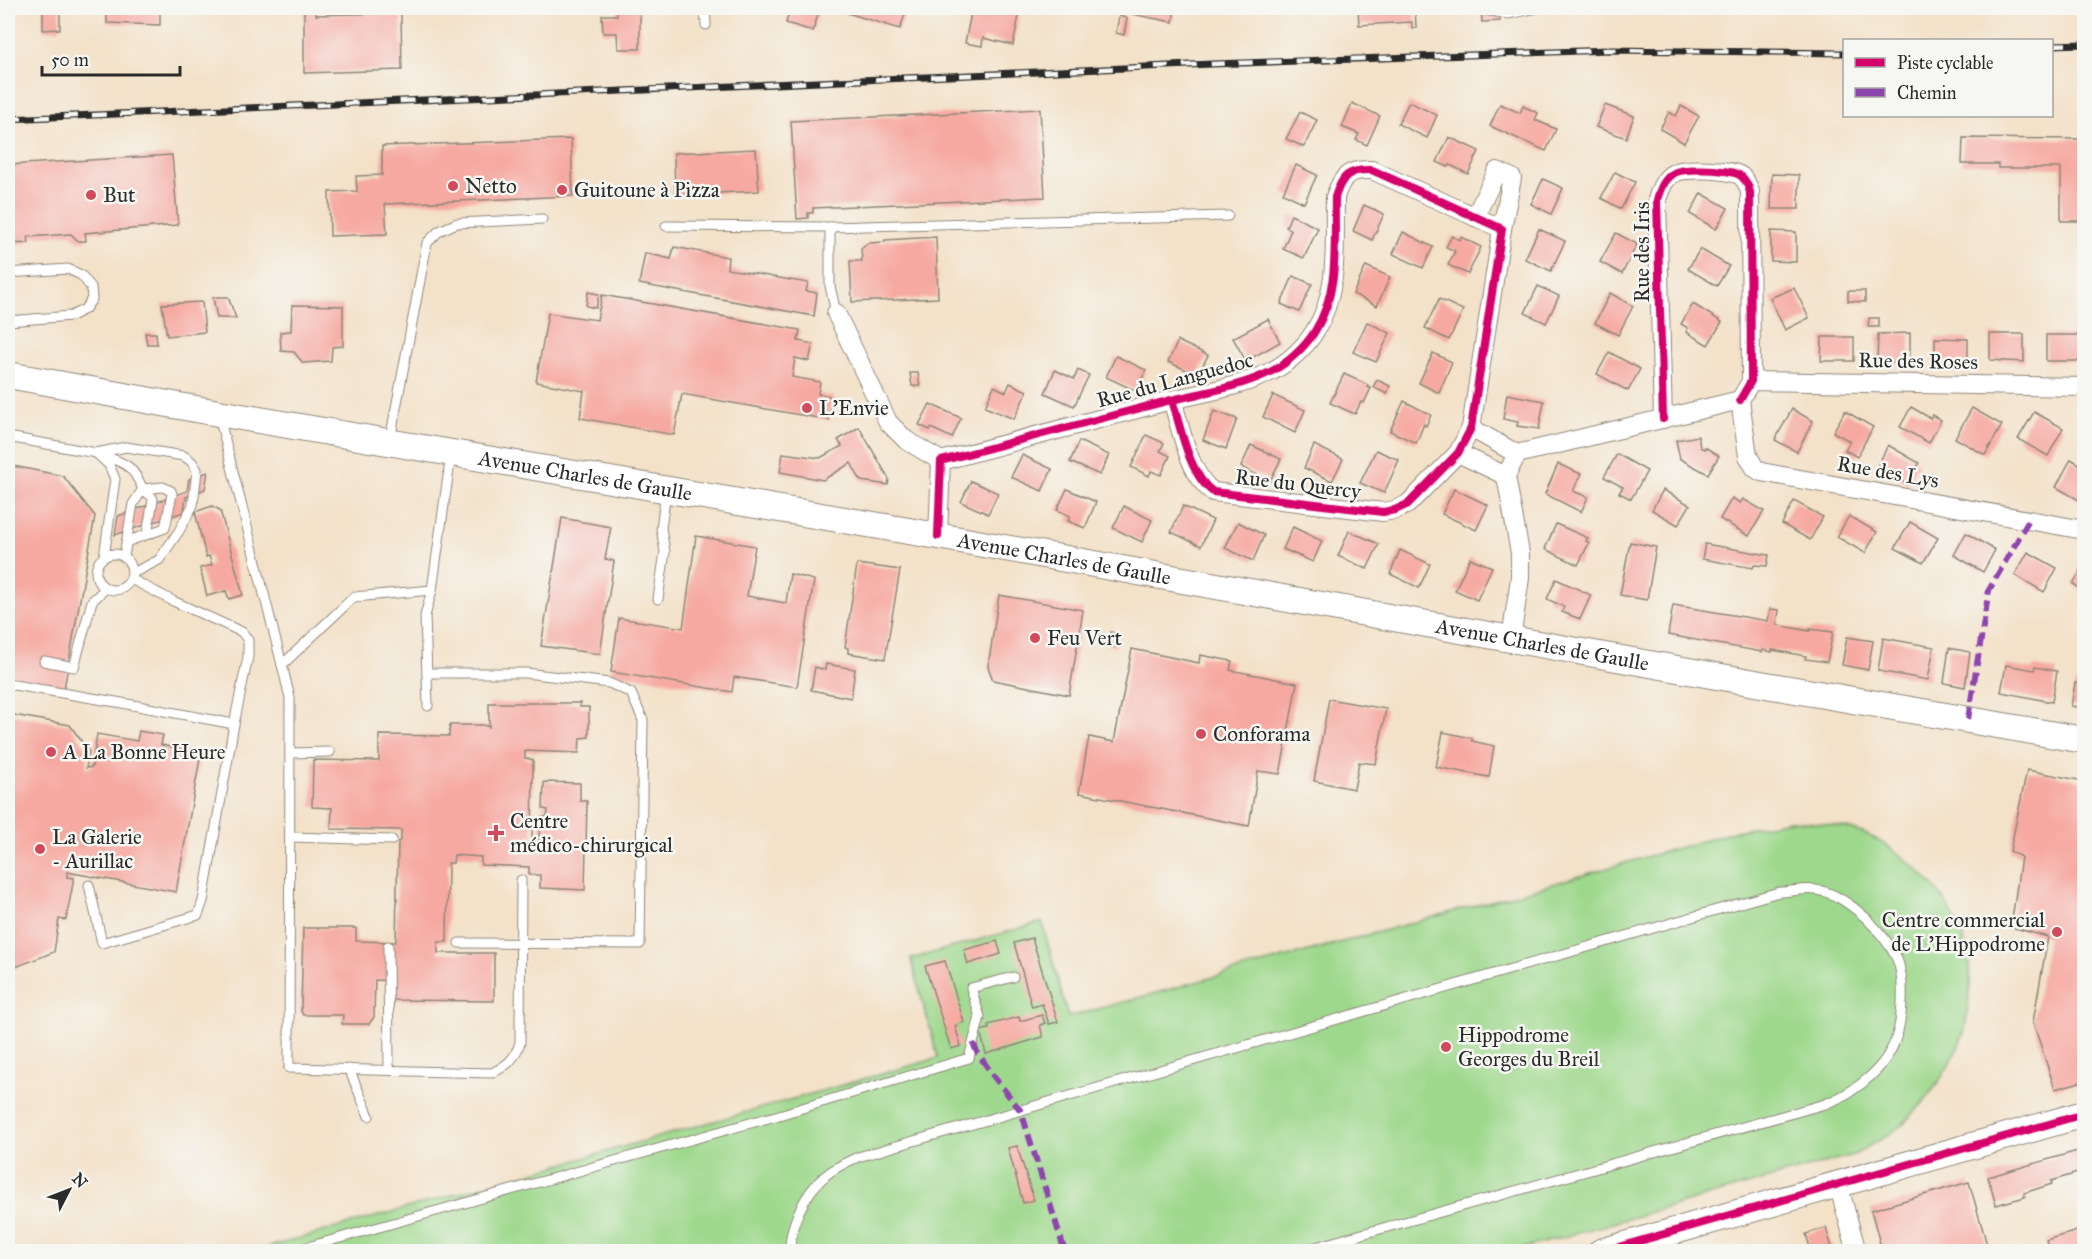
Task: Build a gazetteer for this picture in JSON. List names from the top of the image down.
{
  "streets": {
    "main road": ["Avenue Charles de Gaulle"],
    "street": [
      "Rue des Iris",
      "Rue des Roses",
      "Rue du Languedoc",
      "Rue des Lys",
      "Rue du Quercy"
    ]
  },
  "crossings": [
    ["Rue des Iris", "Rue des Roses"],
    ["Rue du Languedoc", "Rue du Quercy"]
  ],
  "places": {
    "other": [
      "Netto",
      "Guitoune à Pizza",
      "But",
      "L'Envie",
      "Feu Vert",
      "Conforama",
      "A La Bonne Heure",
      "La Galerie - Aurillac",
      "Centre commercial de L’Hippodrome",
      "Hippodrome Georges du Breil"
    ],
    "health": ["Centre médico-chirurgical"]
  },
  "legend": ["Piste cyclable", "Chemin"],
  "scale_bar": "50 m",
  "north": "top right"
}
